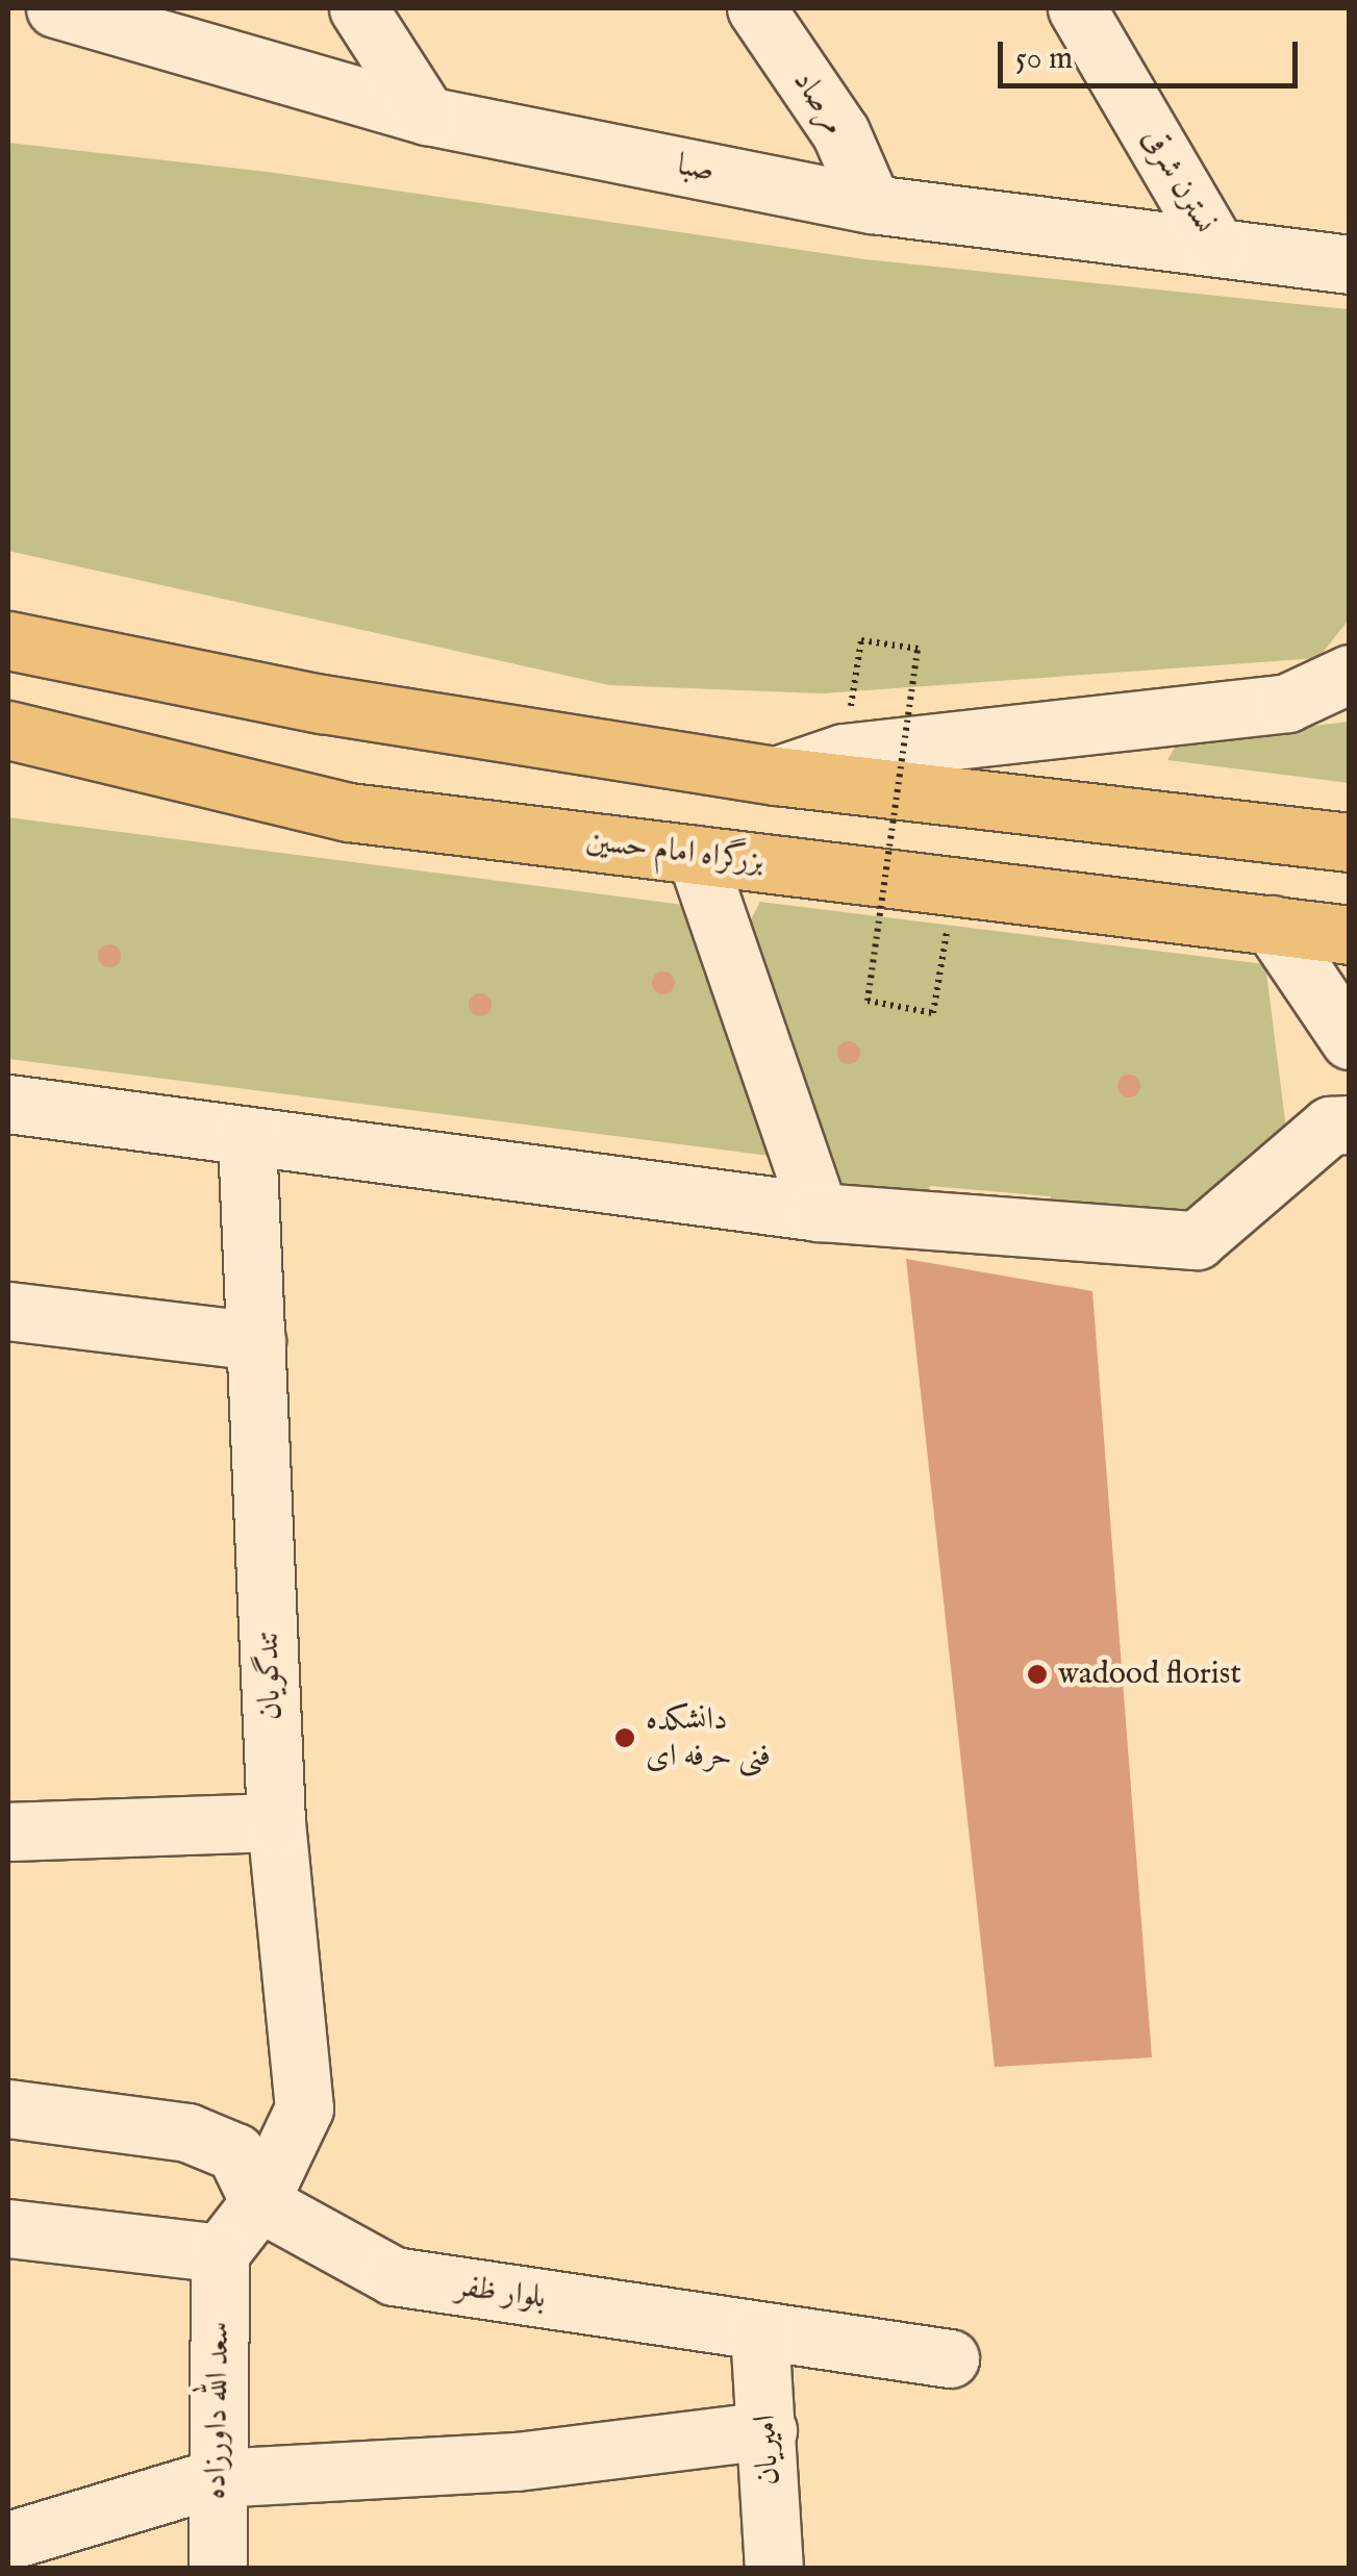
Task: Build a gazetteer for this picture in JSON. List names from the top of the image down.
{
  "streets": {
    "highway": ["بزرگراه امام حسین"],
    "street": [
      "مرصاد",
      "صبا",
      "نسترن شرقی",
      "تندگویان",
      "بلوار ظفر",
      "سعد الله داورزاده",
      "امیریان"
    ]
  },
  "crossings": [
    ["مرصاد", "صبا"],
    ["صبا", "نسترن شرقی"],
    ["تندگویان", "بلوار ظفر"],
    ["بلوار ظفر", "امیریان"]
  ],
  "places": ["wadood florist", "دانشکده فنی حرفه ای"],
  "scale_bar": "50 m"
}
